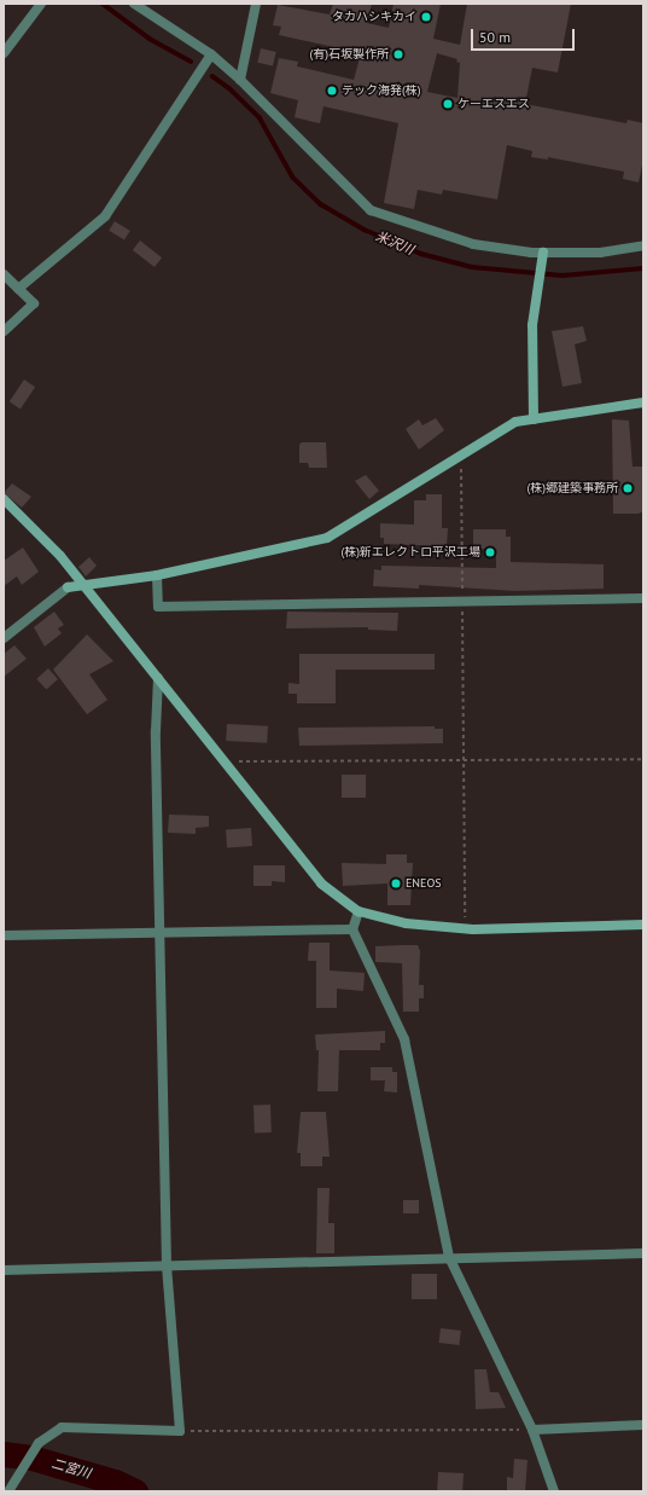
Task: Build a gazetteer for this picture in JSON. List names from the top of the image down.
{
  "water": ["米沢川", "二宮川"],
  "places": [
    "タカハシキカイ",
    "(有)石坂製作所",
    "テック海発(株)",
    "ケーエスエス",
    "(株)郷建築事務所",
    "(株)新エレクトロ平沢工場",
    "ENEOS"
  ],
  "scale_bar": "50 m"
}
